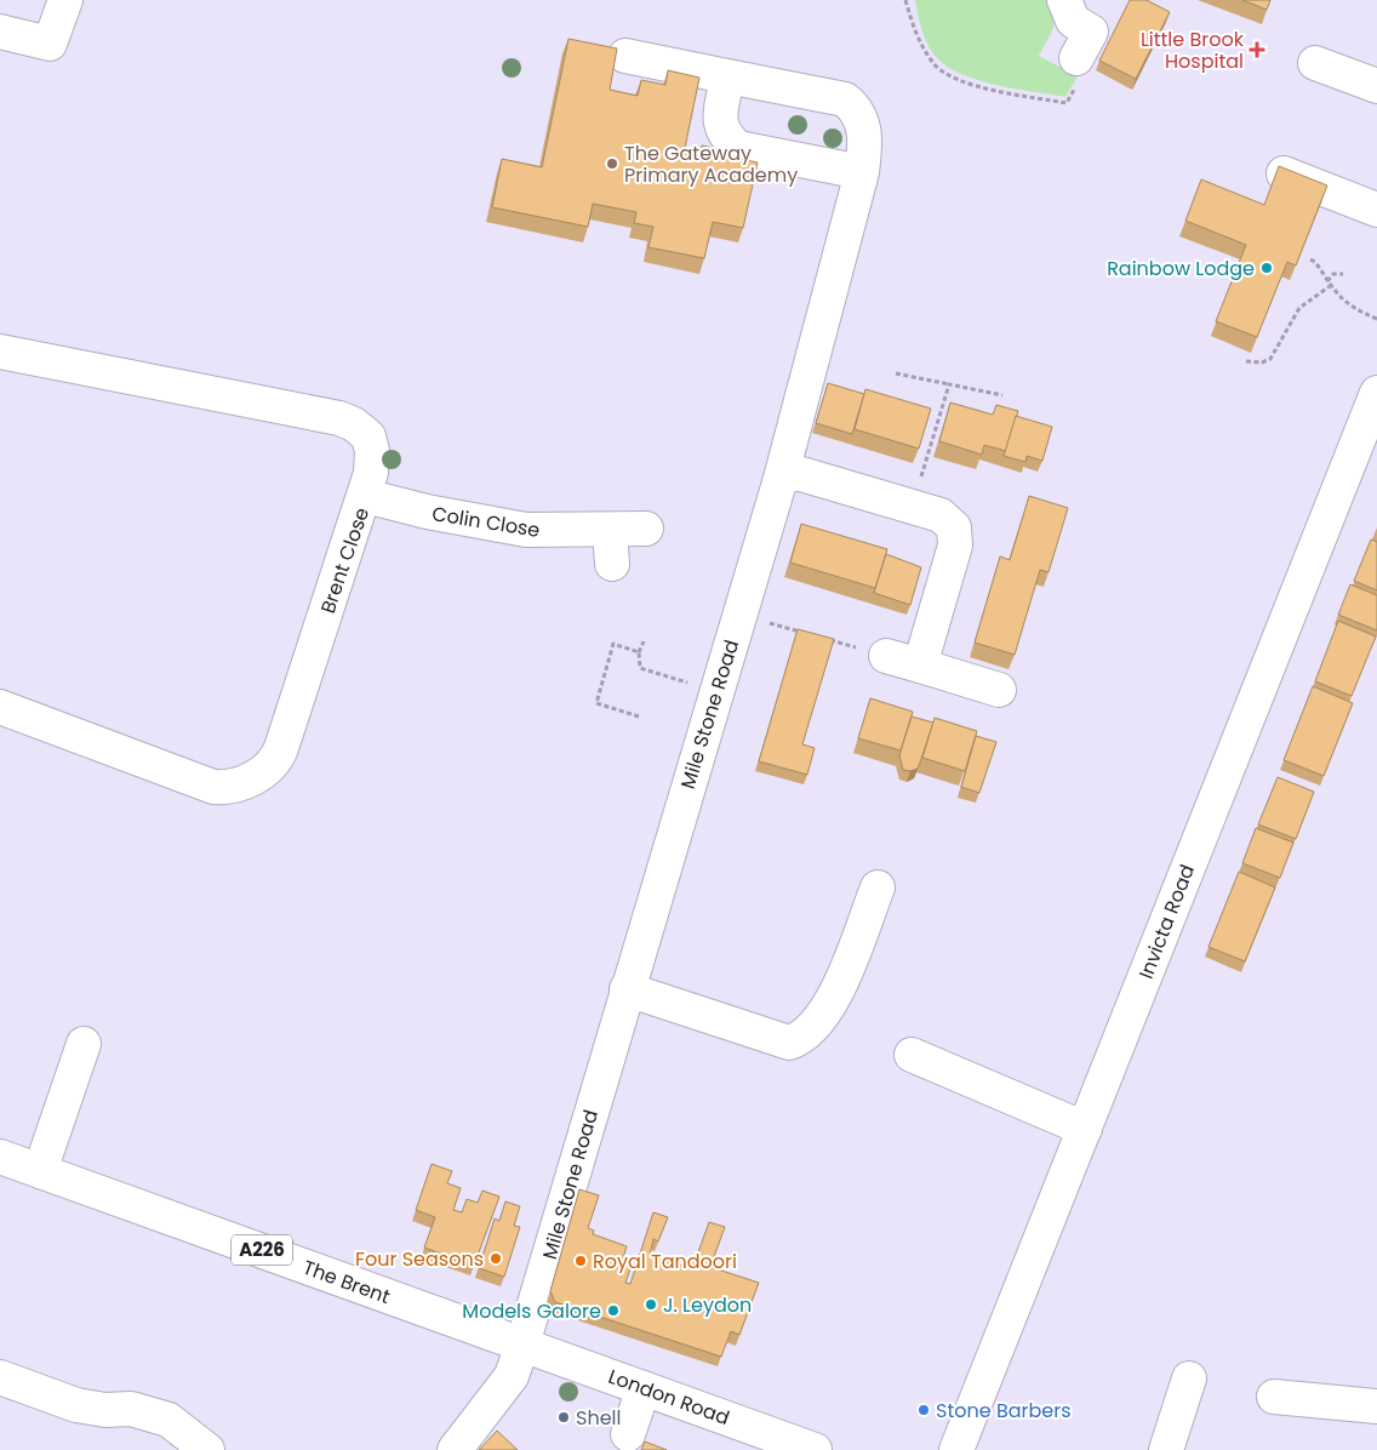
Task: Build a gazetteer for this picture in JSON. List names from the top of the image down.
{
  "streets": {
    "street": [
      "Colin Close",
      "Brent Close",
      "Mile Stone Road",
      "Invicta Road",
      "A226",
      "The Brent",
      "London Road"
    ]
  },
  "crossings": [
    ["Colin Close", "Brent Close"],
    ["Mile Stone Road", "The Brent"],
    ["Mile Stone Road", "London Road"],
    ["The Brent", "London Road"]
  ],
  "places": {
    "health": ["Little Brook Hospital"],
    "other": [
      "The Gateway Primary Academy",
      "Rainbow Lodge",
      "Four Seasons",
      "Royal Tandoori",
      "J. Leydon",
      "Models Galore",
      "Stone Barbers",
      "Shell"
    ]
  }
}
